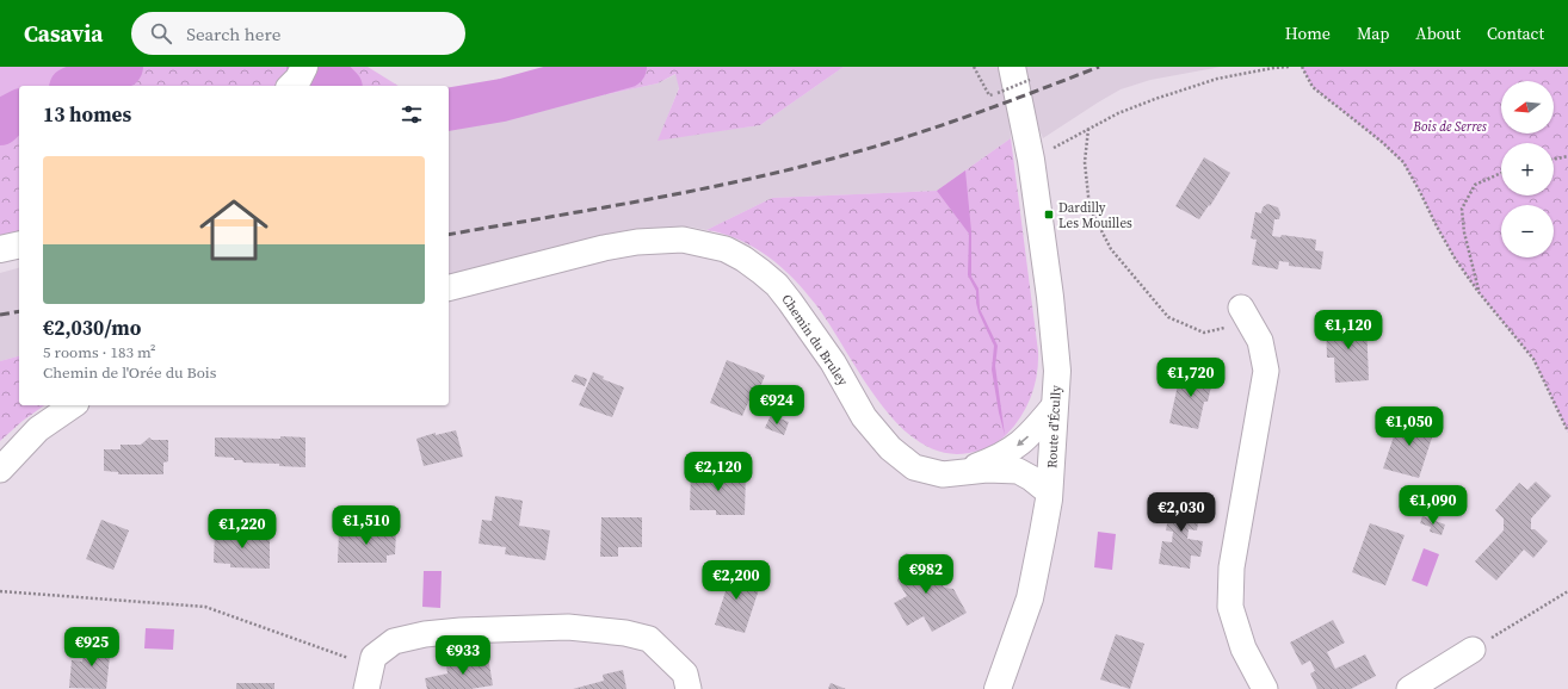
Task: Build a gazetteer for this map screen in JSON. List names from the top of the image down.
{
  "streets": {
    "main road": ["Route d'Écully"],
    "street": ["Chemin du Bruley"]
  },
  "crossings": [
    ["Chemin du Bruley", "Route d'Écully"]
  ],
  "parks": ["Bois de Serres"],
  "places": {
    "transit": ["Dardilly Les Mouilles"]
  },
  "north": "left",
  "page": {
    "header": "Casavia",
    "search": "Search here",
    "nav": [
      "Home",
      "Map",
      "About",
      "Contact"
    ],
    "map_buttons": ["+", "−"],
    "heading": "13 homes",
    "list": [
      {
        "name": "€2,030/mo",
        "note": "5 rooms · 183 m² · Chemin de l'Orée du Bois"
      }
    ],
    "price": [
      "€1,120",
      "€1,720",
      "€924",
      "€1,050",
      "€2,120",
      "€1,090",
      "€2,030",
      "€1,510",
      "€1,220",
      "€982",
      "€2,200",
      "€925",
      "€933"
    ]
  }
}
